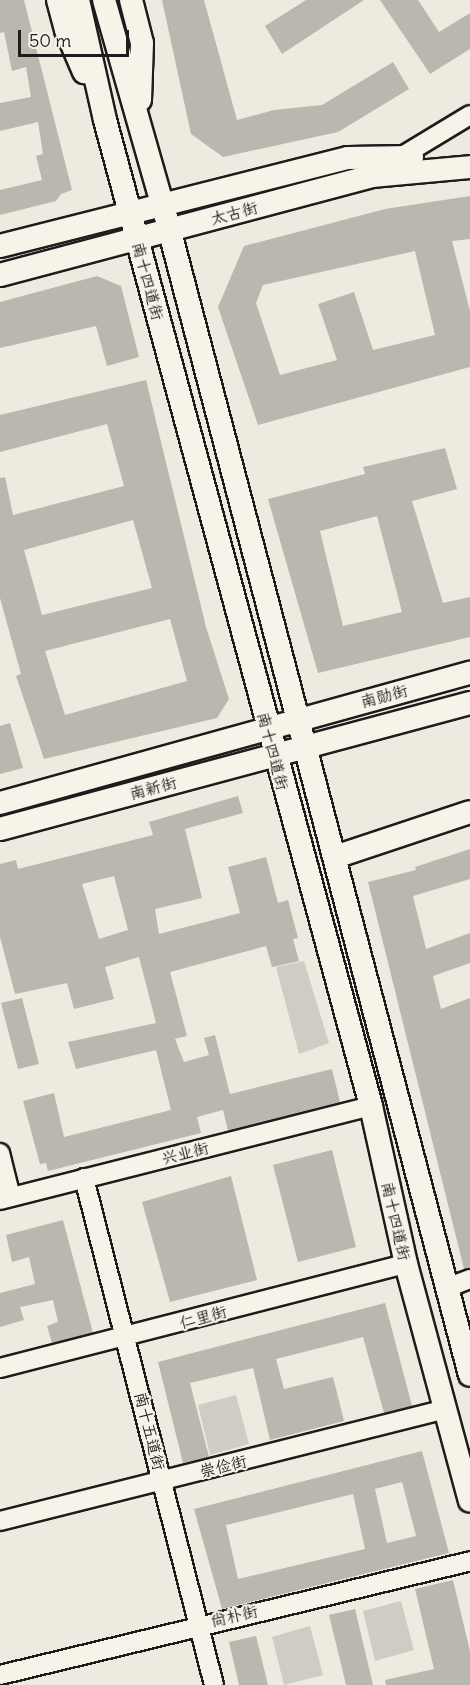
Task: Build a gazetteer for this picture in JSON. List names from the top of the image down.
{
  "streets": {
    "main road": [
      "太古街",
      "南十四道街",
      "南勋街",
      "南新街"
    ],
    "street": [
      "兴业街",
      "仁里街",
      "南十五道街",
      "崇俭街",
      "尚朴街"
    ]
  },
  "crossings": [
    ["太古街", "南十四道街"],
    ["南十四道街", "南新街"],
    ["南十四道街", "兴业街"],
    ["南十四道街", "仁里街"],
    ["南十四道街", "崇俭街"],
    ["南勋街", "南新街"],
    ["兴业街", "南十五道街"],
    ["仁里街", "南十五道街"],
    ["南十五道街", "崇俭街"],
    ["南十五道街", "尚朴街"]
  ],
  "scale_bar": "50 m"
}
